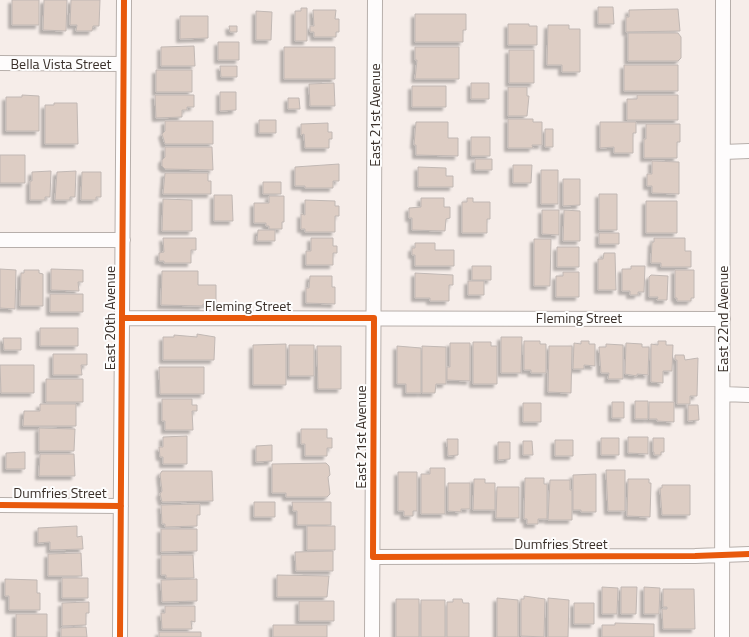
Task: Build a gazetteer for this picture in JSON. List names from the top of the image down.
{
  "streets": {
    "street": [
      "Bella Vista Street",
      "East 21st Avenue",
      "Fleming Street",
      "East 20th Avenue",
      "East 22nd Avenue",
      "Dumfries Street"
    ]
  },
  "crossings": [
    ["Bella Vista Street", "East 20th Avenue"],
    ["East 21st Avenue", "Fleming Street"],
    ["East 21st Avenue", "Dumfries Street"],
    ["Fleming Street", "East 20th Avenue"],
    ["Fleming Street", "East 22nd Avenue"],
    ["East 20th Avenue", "Dumfries Street"],
    ["East 22nd Avenue", "Dumfries Street"]
  ]
}
